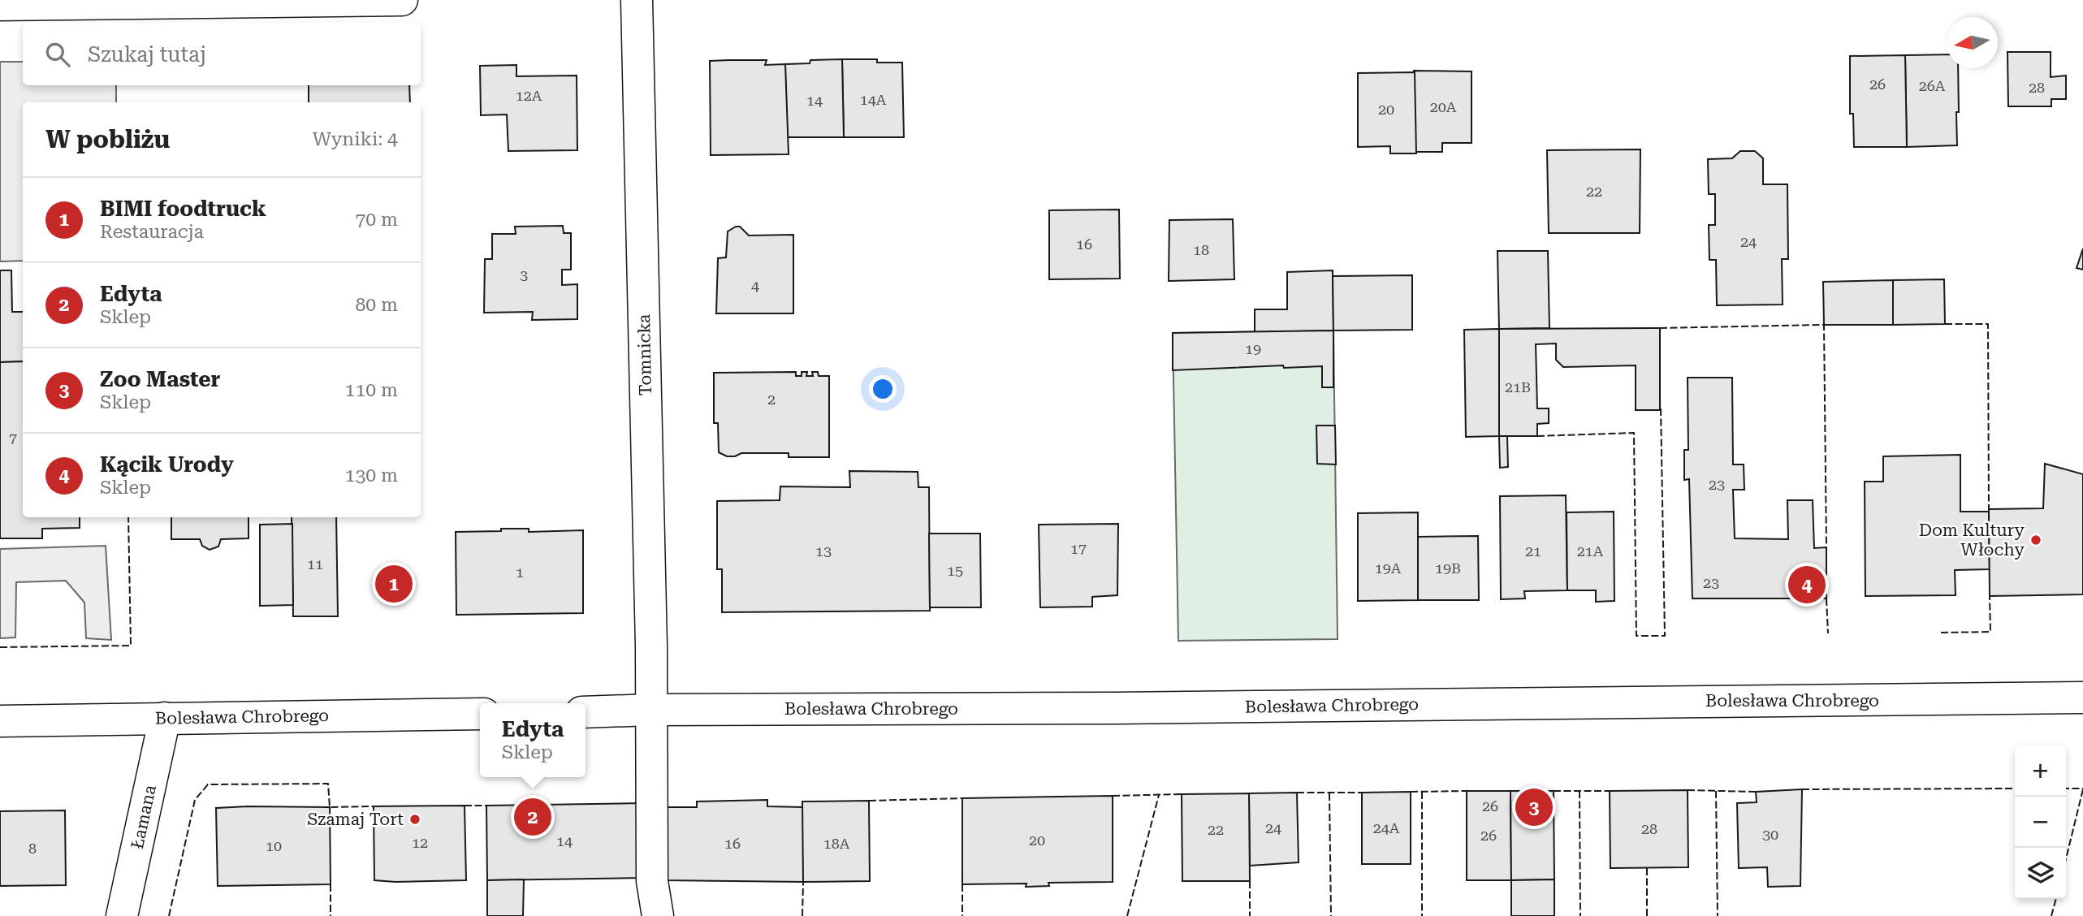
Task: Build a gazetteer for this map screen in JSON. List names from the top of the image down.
{
  "streets": {
    "main road": ["Tomnicka", "Bolesława Chrobrego", "Łamana"]
  },
  "crossings": [
    ["Tomnicka", "Bolesława Chrobrego"],
    ["Bolesława Chrobrego", "Łamana"]
  ],
  "places": ["Dom Kultury Włochy", "Szamaj Tort"],
  "house_numbers": [
    "26",
    "26A",
    "28",
    "12A",
    "14A",
    "14",
    "20A",
    "20",
    "22",
    "24",
    "16",
    "18",
    "3",
    "4",
    "19",
    "21B",
    "2",
    "7",
    "23",
    "17",
    "13",
    "21",
    "21A",
    "11",
    "19A",
    "19B",
    "15",
    "1",
    "23",
    "26",
    "24",
    "24A",
    "28",
    "22",
    "30",
    "26",
    "20",
    "14",
    "12",
    "16",
    "18A",
    "10",
    "8"
  ],
  "north": "left",
  "page": {
    "search": "Szukaj tutaj",
    "heading": ["W pobliżu", "Wyniki: 4"],
    "list": [
      {
        "mark": "1",
        "name": "BIMI foodtruck",
        "note": "Restauracja",
        "value": "70 m"
      },
      {
        "mark": "2",
        "name": "Edyta",
        "note": "Sklep",
        "value": "80 m"
      },
      {
        "mark": "3",
        "name": "Zoo Master",
        "note": "Sklep",
        "value": "110 m"
      },
      {
        "mark": "4",
        "name": "Kącik Urody",
        "note": "Sklep",
        "value": "130 m"
      }
    ],
    "pins": [
      "1",
      "4",
      "3",
      "2"
    ],
    "popup": ["Edyta", "Sklep"],
    "map_buttons": ["+", "−"]
  }
}
